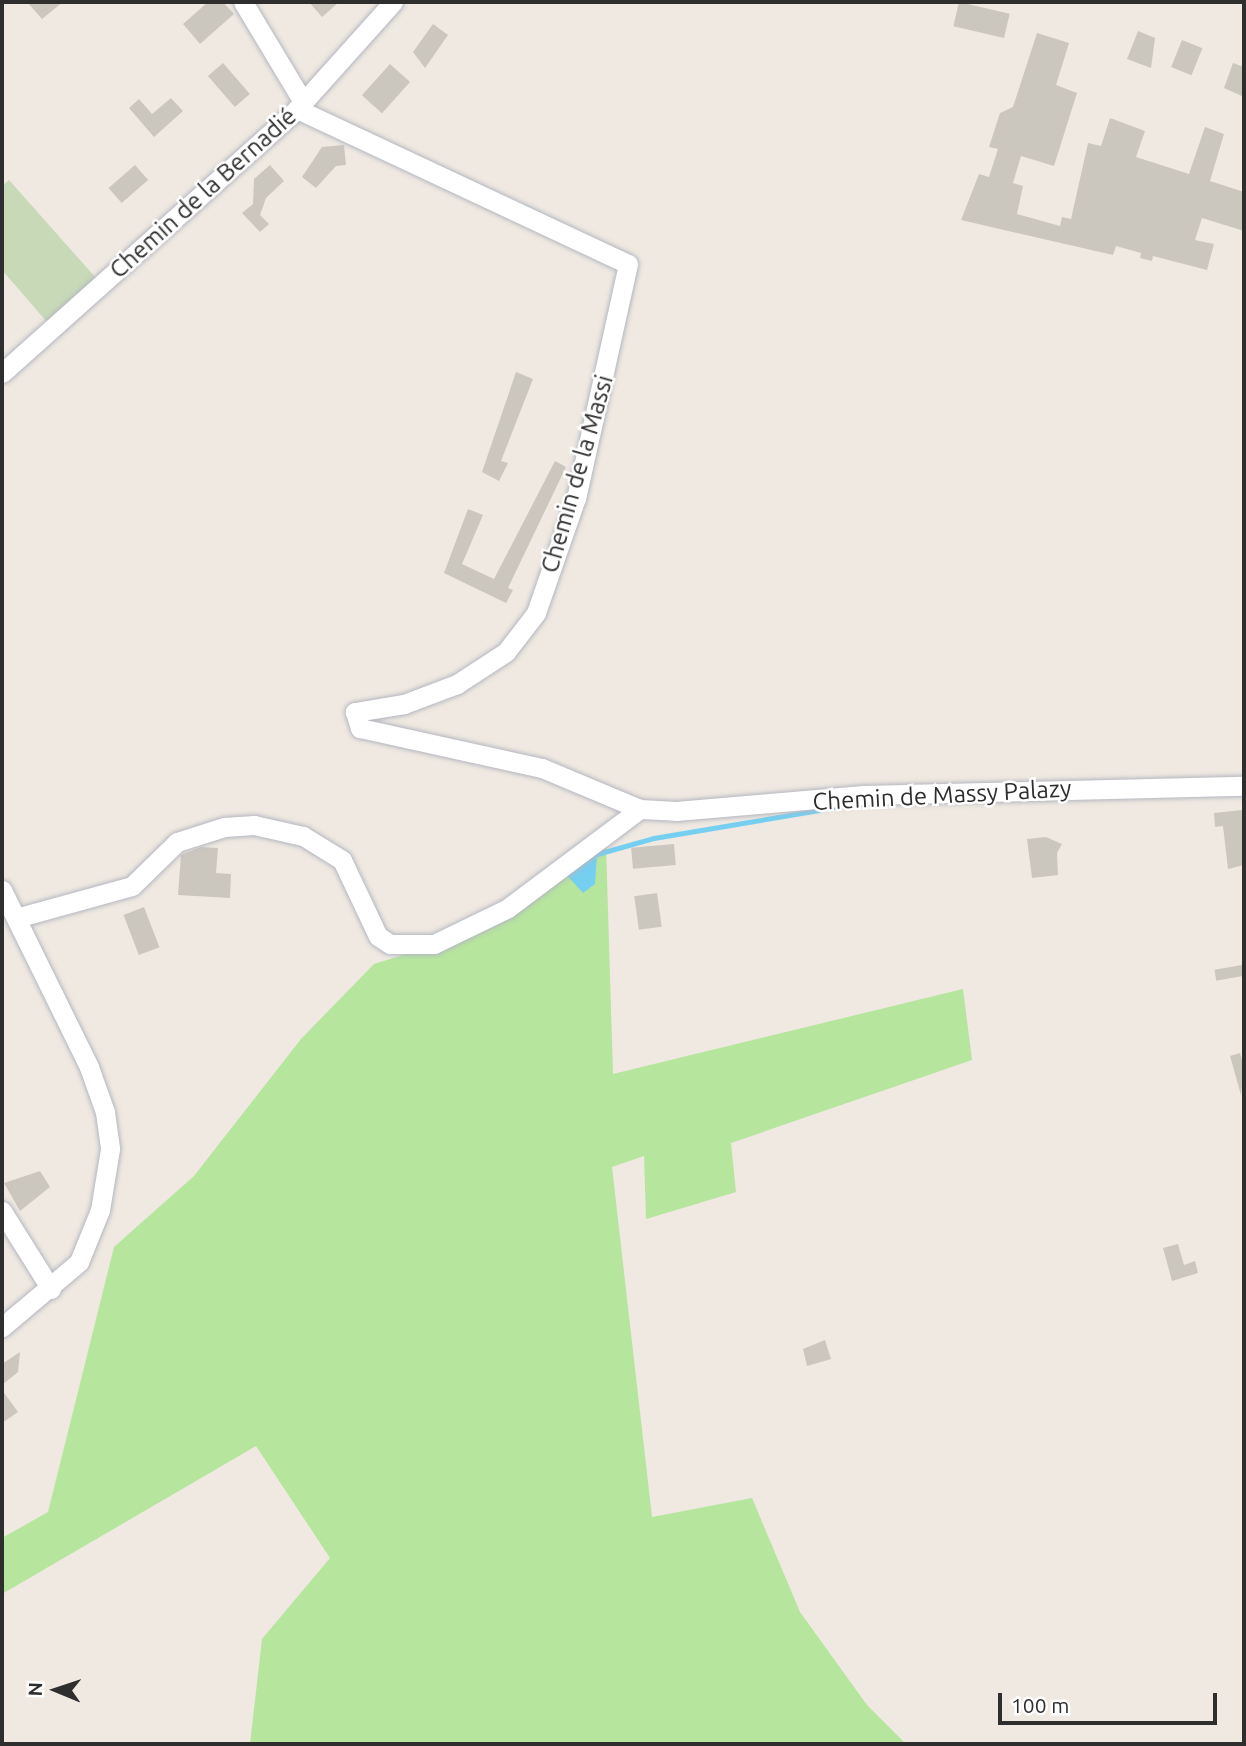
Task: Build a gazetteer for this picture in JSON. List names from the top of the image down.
{
  "streets": {
    "street": ["Chemin de la Bernadié", "Chemin de la Massi", "Chemin de Massy Palazy"]
  },
  "crossings": [
    ["Chemin de la Bernadié", "Chemin de la Massi"],
    ["Chemin de la Massi", "Chemin de Massy Palazy"]
  ],
  "scale_bar": "100 m",
  "north": "left"
}
